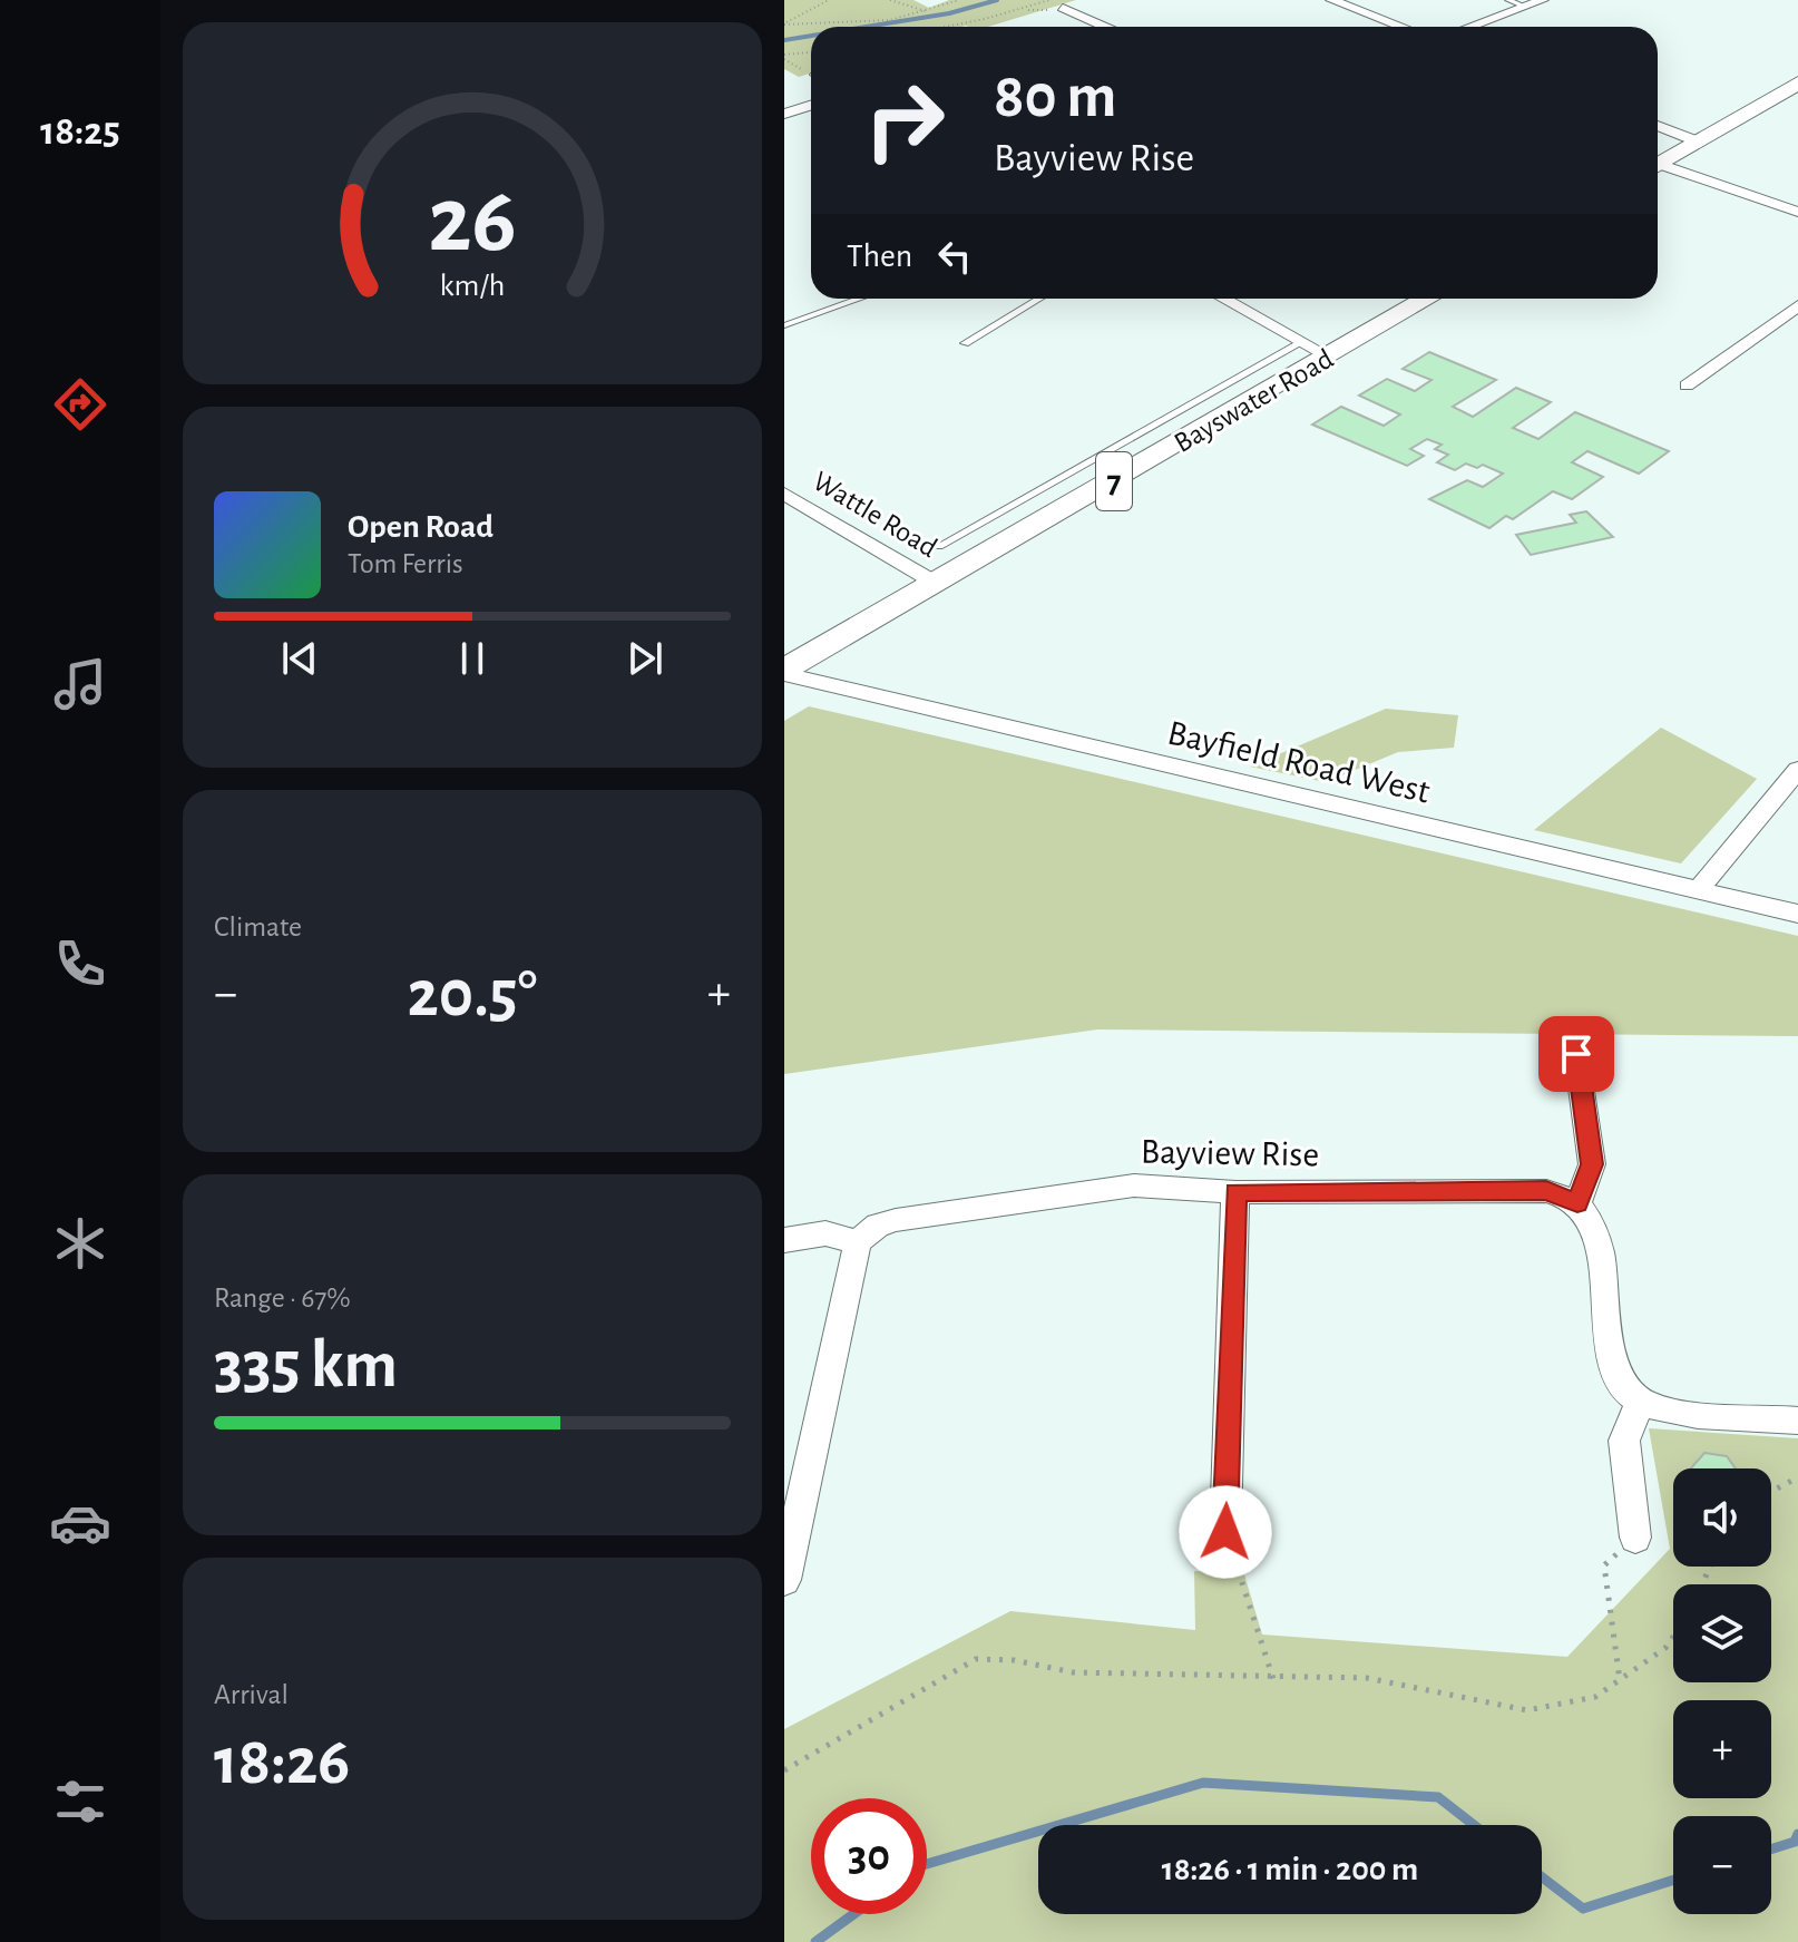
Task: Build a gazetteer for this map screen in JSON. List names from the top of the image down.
{
  "streets": {
    "main road": ["Bayswater Road", "7"],
    "street": ["Wattle Road", "Bayfield Road West", "Bayview Rise"]
  },
  "crossings": [
    ["Bayswater Road", "Wattle Road"],
    ["Bayswater Road", "Bayfield Road West"]
  ],
  "page": {
    "tabs": "18:25",
    "turn": ["80 m", "Bayview Rise"],
    "then": "Then",
    "song": ["Open Road", "Tom Ferris"],
    "tile": [
      "Climate",
      ["Range · 67%", "335 km"],
      ["Arrival", "18:26"]
    ],
    "heat": ["−", "20.5°", "+"],
    "map_buttons": ["+", "−"],
    "limit": "30",
    "trip": "18:26 · 1 min · 200 m",
    "gauge": ["26", "km/h"]
  }
}
